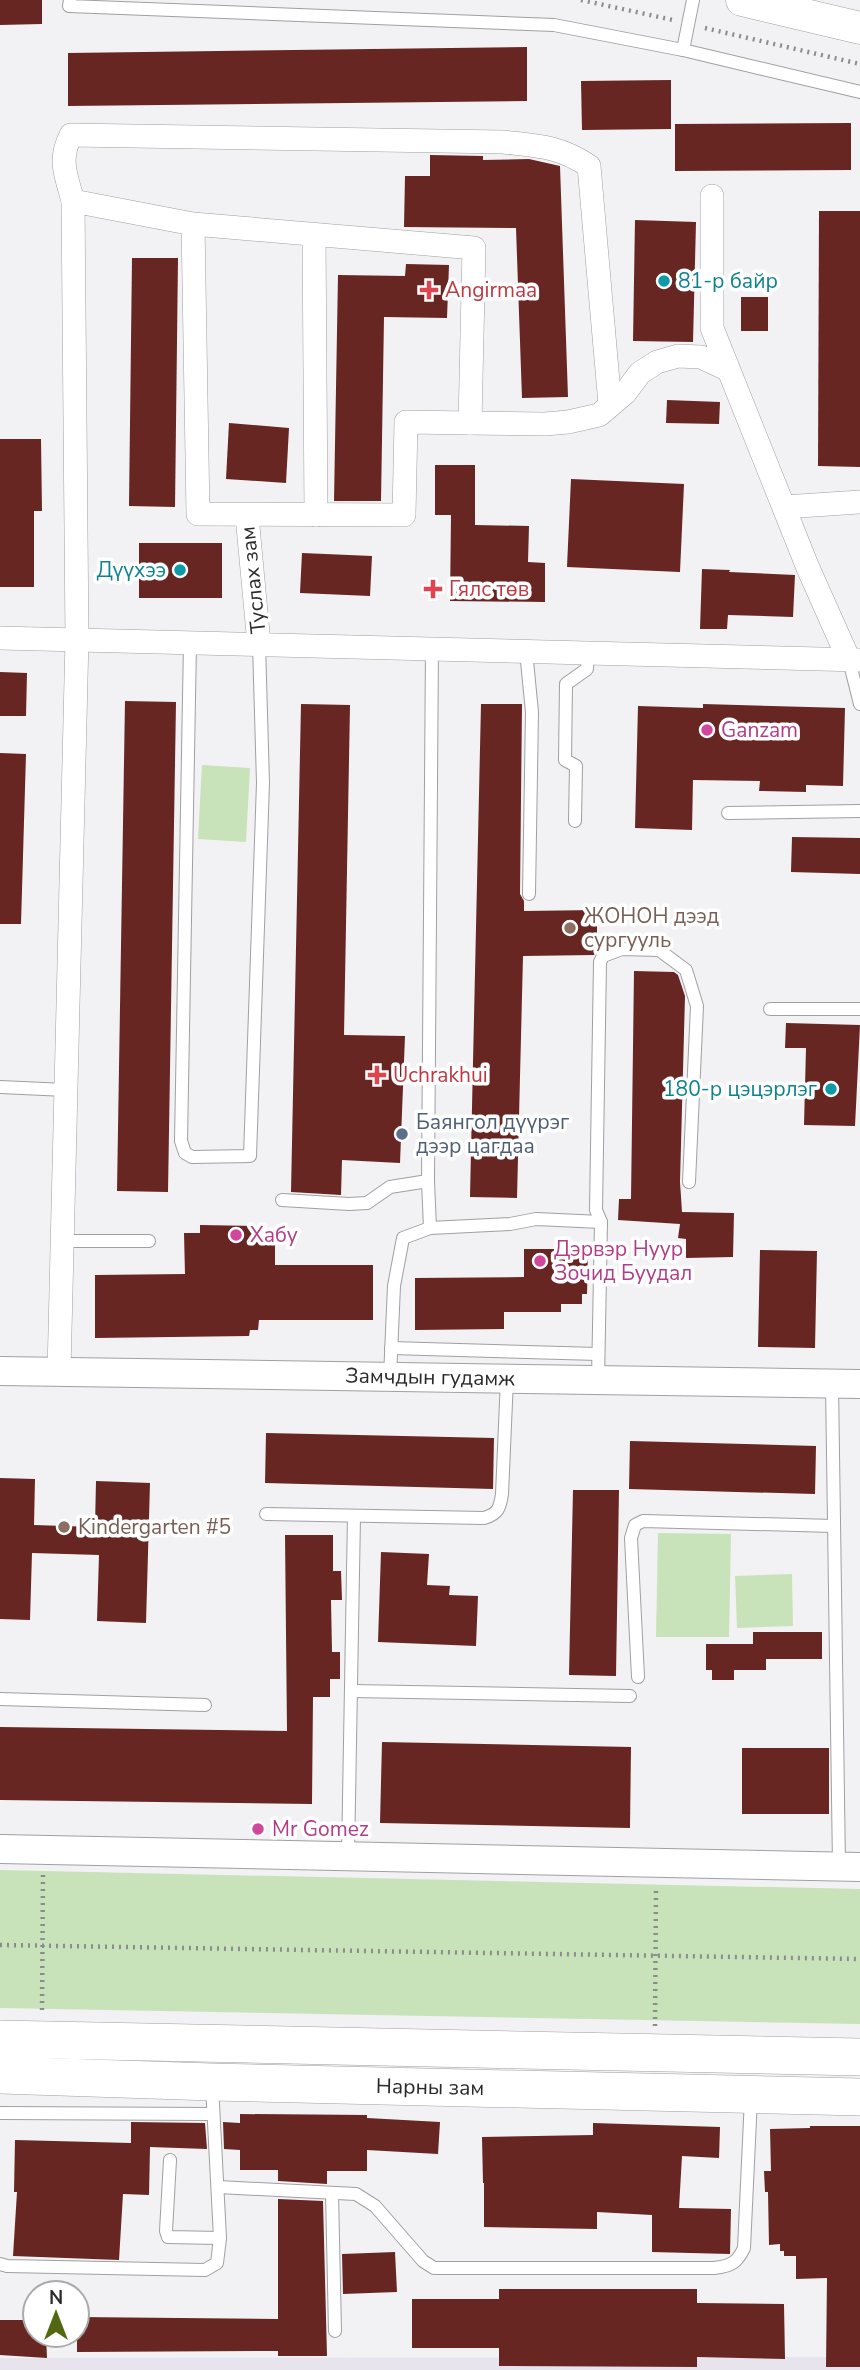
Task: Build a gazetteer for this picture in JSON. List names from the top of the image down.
{
  "streets": {
    "main road": ["Нарны зам"],
    "street": ["Туслах зам", "Замчдын гудамж"]
  },
  "places": {
    "other": [
      "81-р байр",
      "Дүүхээ",
      "Ganzam",
      "ЖОНОН дээд сургууль",
      "180-р цэцэрлэг",
      "Баянгол дүүрэг дээр цагдаа",
      "Хабу",
      "Дэрвэр Нуур Зочид Буудал",
      "Kindergarten #5",
      "Mr Gomez"
    ],
    "health": ["Angirmaa", "Гялс төв", "Uchrakhui"]
  },
  "north": "top"
}
